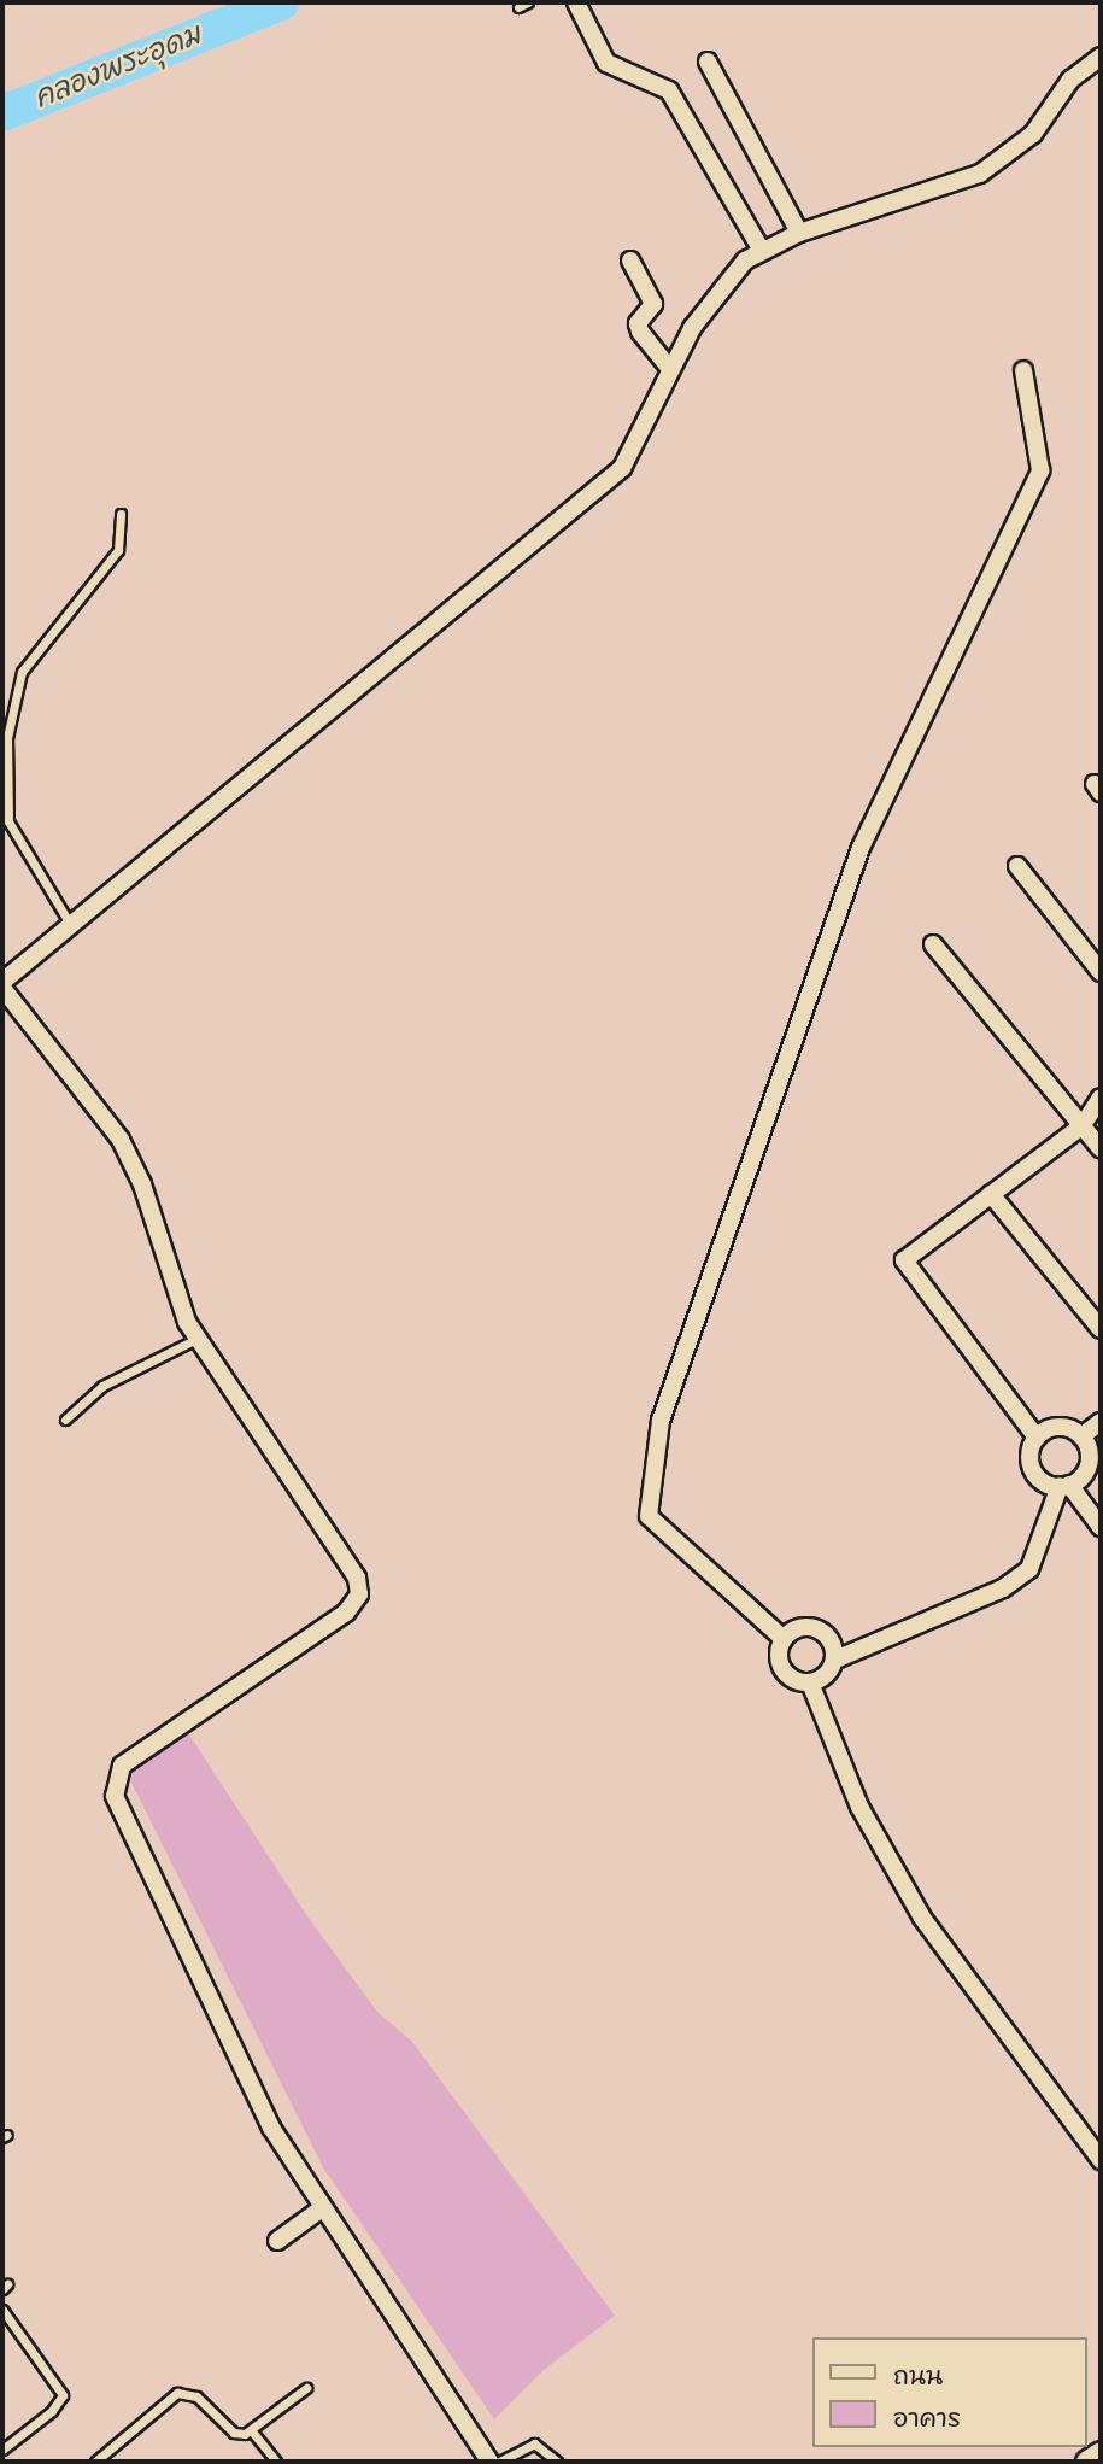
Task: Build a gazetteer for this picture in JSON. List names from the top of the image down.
{
  "water": ["คลองพระอุดม"],
  "legend": ["ถนน", "อาคาร"]
}
